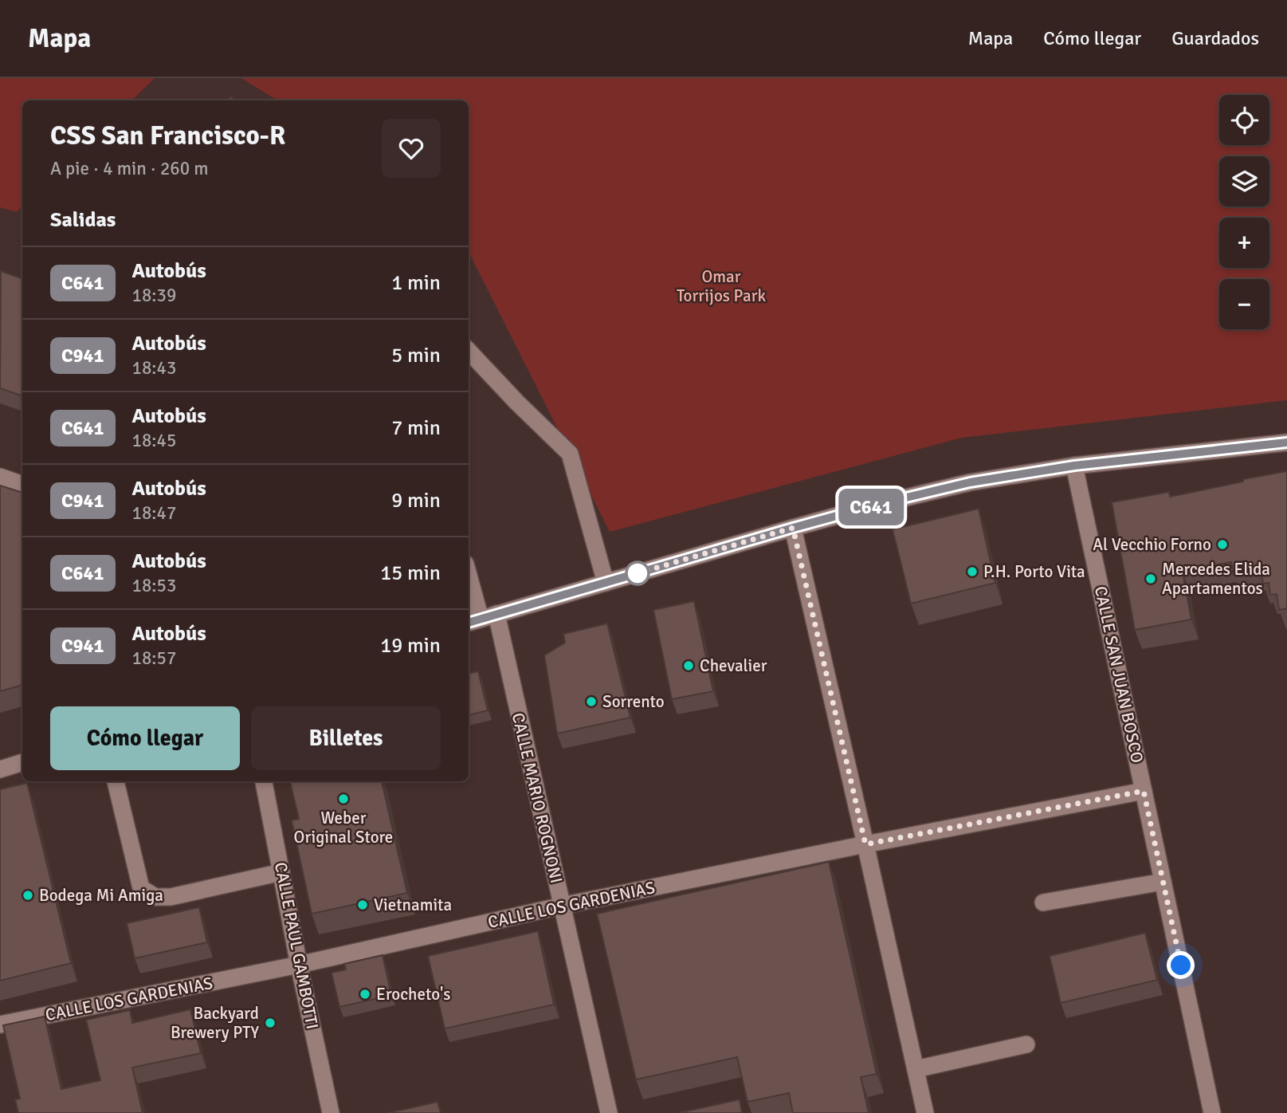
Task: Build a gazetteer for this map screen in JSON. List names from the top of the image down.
{
  "streets": {
    "street": [
      "CALLE SAN JUAN BOSCO",
      "CALLE MARIO ROGNONI",
      "CALLE LOS GARDENIAS",
      "CALLE PAUL GAMBOTTI"
    ]
  },
  "crossings": [
    ["CALLE SAN JUAN BOSCO", "CALLE LOS GARDENIAS"],
    ["CALLE MARIO ROGNONI", "CALLE LOS GARDENIAS"],
    ["CALLE LOS GARDENIAS", "CALLE PAUL GAMBOTTI"]
  ],
  "parks": ["Omar Torrijos Park"],
  "places": [
    "Al Vecchio Forno",
    "P.H. Porto Vita",
    "Mercedes Elida Apartamentos",
    "Chevalier",
    "Sorrento",
    "Weber Original Store",
    "Bodega Mi Amiga",
    "Vietnamita",
    "Erocheto's",
    "Backyard Brewery PTY"
  ],
  "lines": ["bus line C641"],
  "page": {
    "header": "Mapa",
    "nav": ["Mapa", "Cómo llegar", "Guardados"],
    "on_map": "C641",
    "map_buttons": ["+", "−"],
    "heading": [
      ["CSS San Francisco-R", "A pie · 4 min · 260 m"],
      "Salidas"
    ],
    "list": [
      {
        "mark": "C641",
        "name": "Autobús",
        "note": "18:39",
        "value": "1 min"
      },
      {
        "mark": "C941",
        "name": "Autobús",
        "note": "18:43",
        "value": "5 min"
      },
      {
        "mark": "C641",
        "name": "Autobús",
        "note": "18:45",
        "value": "7 min"
      },
      {
        "mark": "C941",
        "name": "Autobús",
        "note": "18:47",
        "value": "9 min"
      },
      {
        "mark": "C641",
        "name": "Autobús",
        "note": "18:53",
        "value": "15 min"
      },
      {
        "mark": "C941",
        "name": "Autobús",
        "note": "18:57",
        "value": "19 min"
      }
    ],
    "buttons": ["Cómo llegar", "Billetes"]
  }
}
